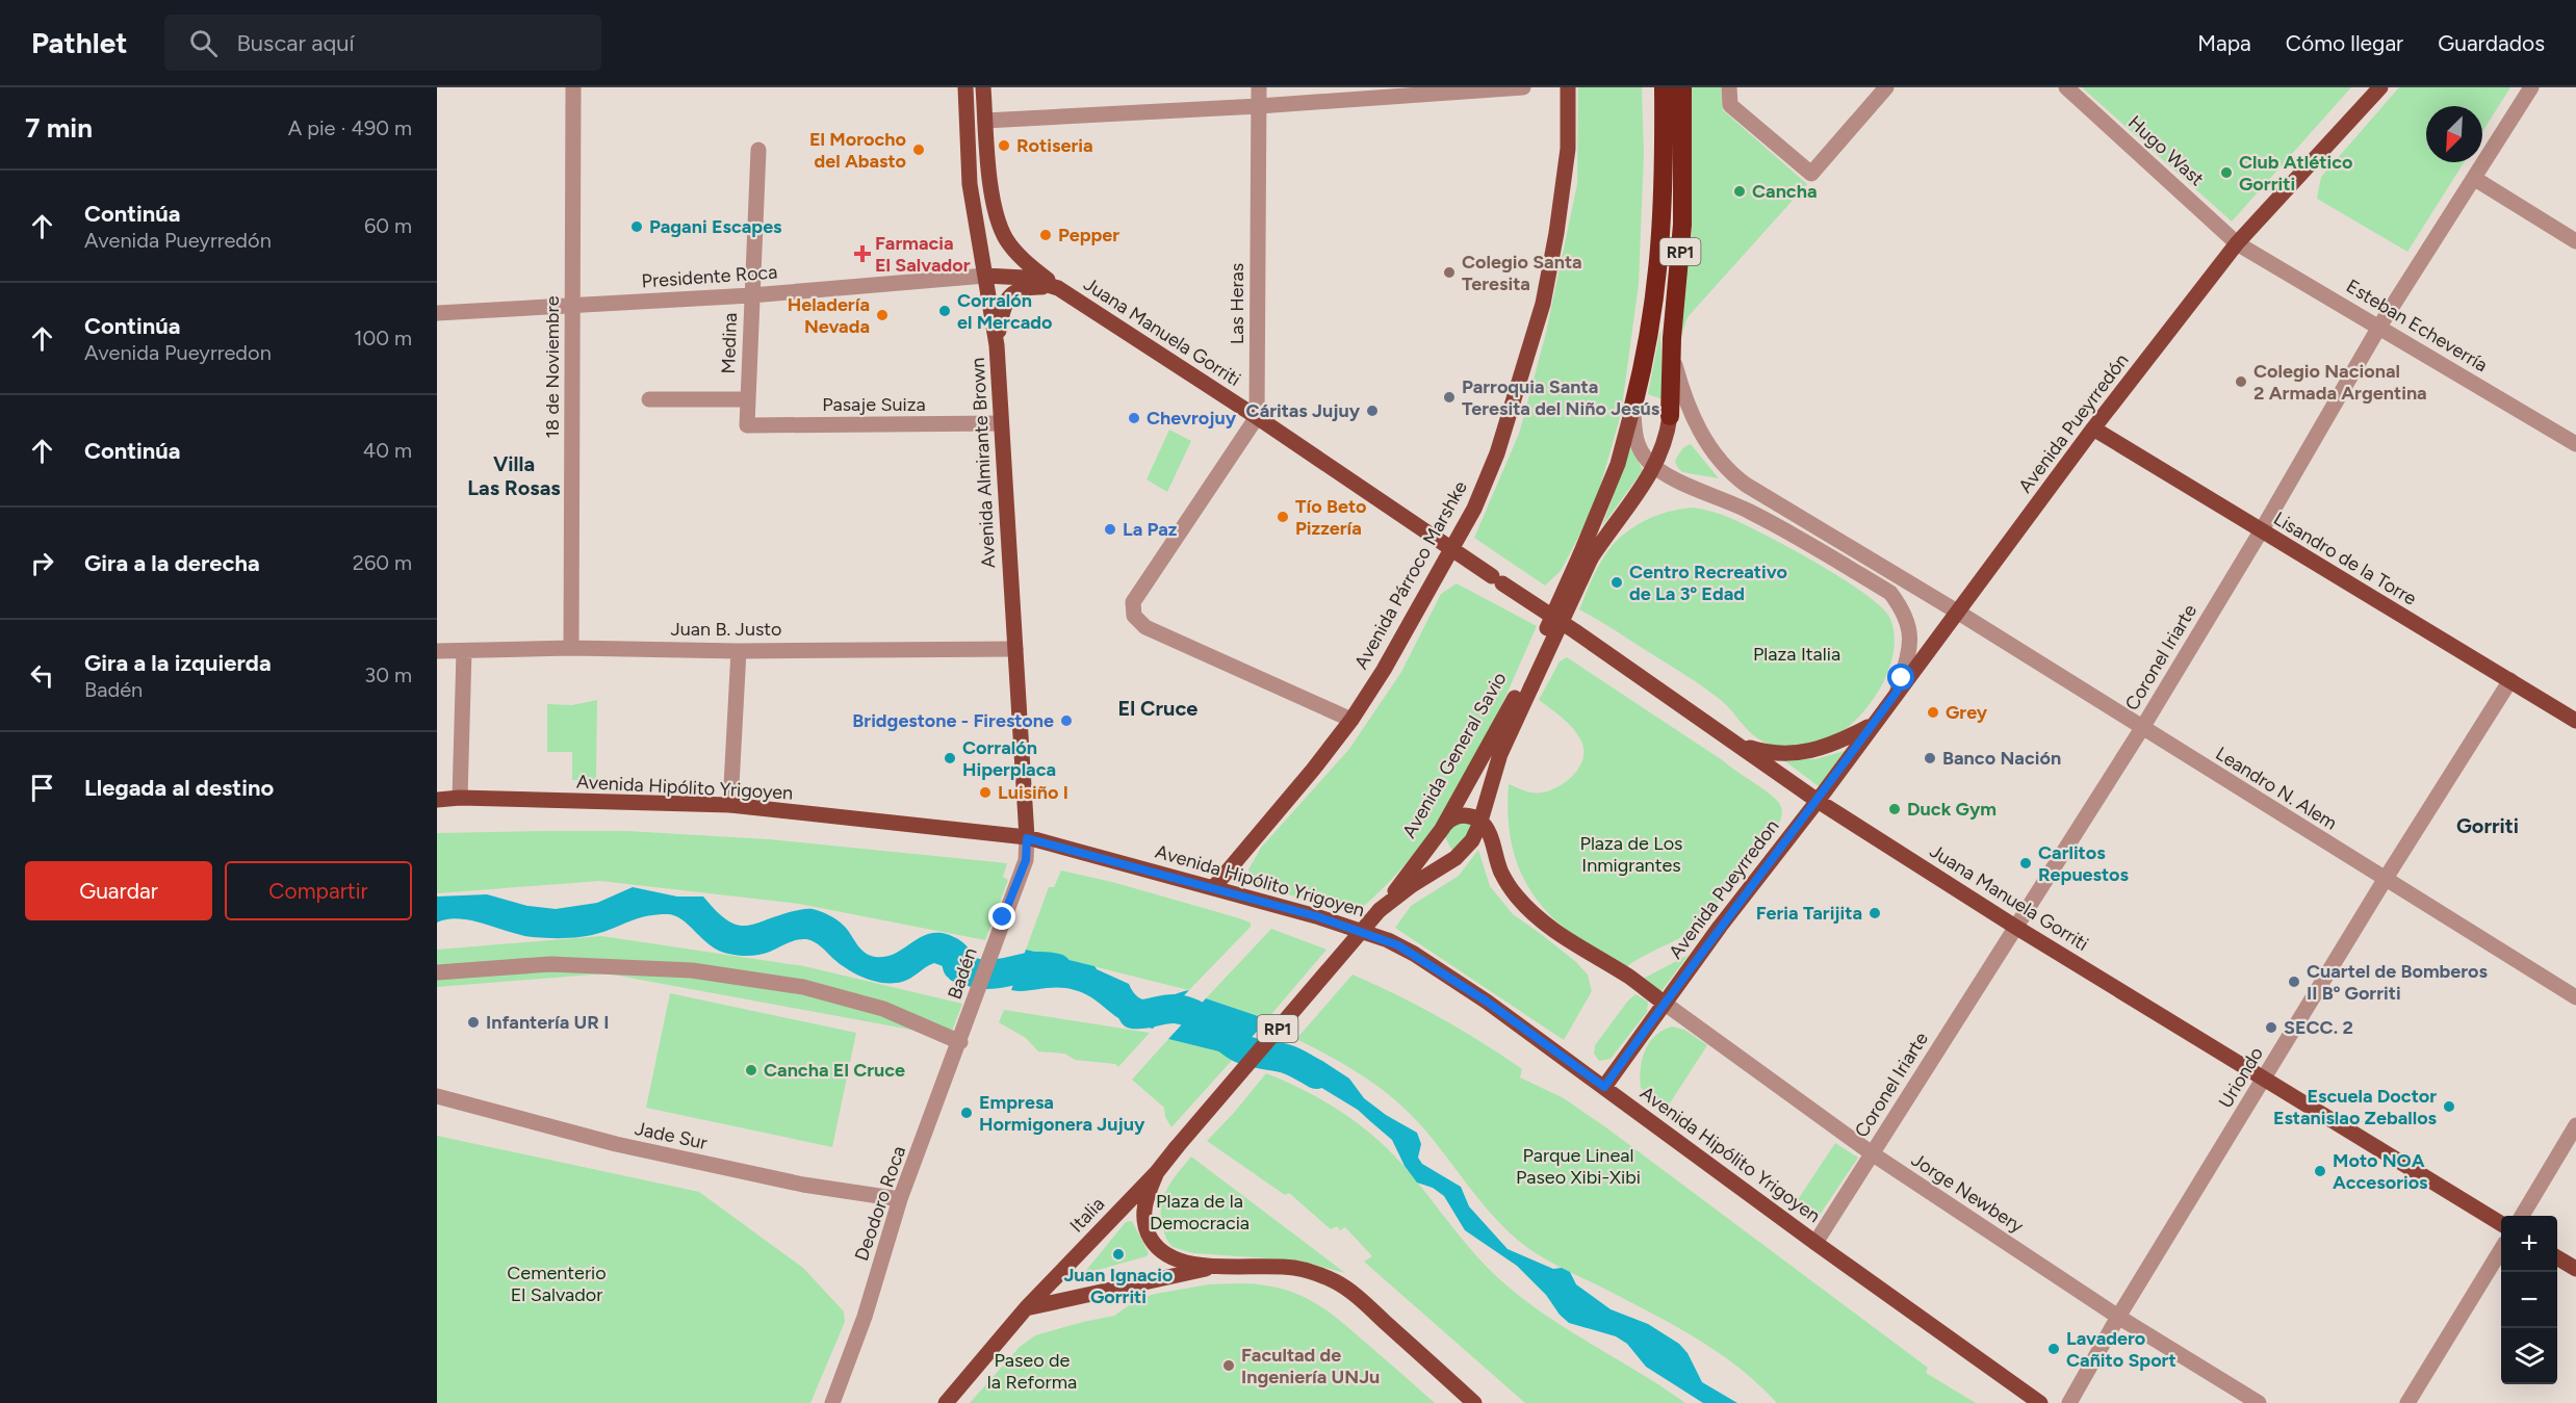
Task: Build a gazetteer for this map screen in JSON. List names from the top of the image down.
{
  "streets": {
    "highway": ["RP1", "Avenida General Savio"],
    "main road": [
      "Juana Manuela Gorriti",
      "Avenida Pueyrredón",
      "Avenida Almirante Brown",
      "Lisandro de la Torre",
      "Avenida Párroco Marshke",
      "Avenida Hipólito Yrigoyen",
      "Avenida Pueyrredon",
      "Italia"
    ],
    "street": [
      "Hugo Wast",
      "Presidente Roca",
      "Las Heras",
      "Esteban Echeverría",
      "Medina",
      "18 de Noviembre",
      "Pasaje Suiza",
      "Juan B. Justo",
      "Coronel Iriarte",
      "Leandro N. Alem",
      "Badén",
      "Uriondo",
      "Jade Sur",
      "Jorge Newbery",
      "Deodoro Roca"
    ]
  },
  "crossings": [
    ["Hugo Wast", "Esteban Echeverría"],
    ["Hugo Wast", "Avenida Pueyrredón"],
    ["RP1", "Avenida Pueyrredón"],
    ["RP1", "Avenida General Savio"],
    ["RP1", "Leandro N. Alem"],
    ["RP1", "Avenida Pueyrredon"],
    ["RP1", "Jorge Newbery"],
    ["Presidente Roca", "Juana Manuela Gorriti"],
    ["Presidente Roca", "Medina"],
    ["Presidente Roca", "18 de Noviembre"],
    ["Presidente Roca", "Avenida Almirante Brown"],
    ["Las Heras", "Juana Manuela Gorriti"],
    ["Esteban Echeverría", "Avenida Pueyrredón"],
    ["Esteban Echeverría", "Coronel Iriarte"],
    ["Juana Manuela Gorriti", "Avenida Pueyrredón"],
    ["Juana Manuela Gorriti", "Avenida Almirante Brown"],
    ["Juana Manuela Gorriti", "Avenida Párroco Marshke"],
    ["Juana Manuela Gorriti", "Coronel Iriarte"],
    ["Juana Manuela Gorriti", "Avenida Pueyrredon"],
    ["Juana Manuela Gorriti", "Uriondo"],
    ["Medina", "Pasaje Suiza"],
    ["18 de Noviembre", "Juan B. Justo"],
    ["Pasaje Suiza", "Avenida Almirante Brown"],
    ["Avenida Pueyrredón", "Lisandro de la Torre"],
    ["Avenida Pueyrredón", "Leandro N. Alem"],
    ["Avenida Pueyrredón", "Avenida Pueyrredon"],
    ["Avenida Almirante Brown", "Juan B. Justo"],
    ["Avenida Almirante Brown", "Avenida Hipólito Yrigoyen"],
    ["Avenida Almirante Brown", "Badén"],
    ["Lisandro de la Torre", "Coronel Iriarte"],
    ["Lisandro de la Torre", "Uriondo"],
    ["Avenida Párroco Marshke", "Avenida Hipólito Yrigoyen"],
    ["Coronel Iriarte", "Avenida Hipólito Yrigoyen"],
    ["Coronel Iriarte", "Leandro N. Alem"],
    ["Coronel Iriarte", "Jorge Newbery"],
    ["Avenida General Savio", "Italia"],
    ["Avenida Hipólito Yrigoyen", "Avenida Pueyrredon"],
    ["Avenida Hipólito Yrigoyen", "Badén"],
    ["Leandro N. Alem", "Uriondo"],
    ["Avenida Pueyrredon", "Jorge Newbery"],
    ["Badén", "Deodoro Roca"],
    ["Uriondo", "Jorge Newbery"],
    ["Jade Sur", "Deodoro Roca"]
  ],
  "districts": ["Villa Las Rosas", "El Cruce", "Gorriti"],
  "parks": [
    "Plaza Italia",
    "Plaza de Los Inmigrantes",
    "Parque Lineal Paseo Xibi-Xibi",
    "Plaza de la Democracia",
    "Cementerio El Salvador",
    "Paseo de la Reforma"
  ],
  "places": {
    "other": [
      "Rotiseria",
      "El Morocho del Abasto",
      "Club Atlético Gorriti",
      "Cancha",
      "Pagani Escapes",
      "Pepper",
      "Colegio Santa Teresita",
      "Corralón el Mercado",
      "Heladería Nevada",
      "Colegio Nacional 2 Armada Argentina",
      "Parroquia Santa Teresita del Niño Jesús",
      "Cáritas Jujuy",
      "Chevrojuy",
      "Tío Beto Pizzería",
      "La Paz",
      "Centro Recreativo de La 3º Edad",
      "Grey",
      "Bridgestone - Firestone",
      "Corralón Hiperplaca",
      "Banco Nación",
      "Luisiño I",
      "Duck Gym",
      "Carlitos Repuestos",
      "Feria Tarijita",
      "Cuartel de Bomberos II Bº Gorriti",
      "Infantería UR I",
      "SECC. 2",
      "Cancha El Cruce",
      "Escuela Doctor Estanislao Zeballos",
      "Empresa Hormigonera Jujuy",
      "Moto NOA Accesorios",
      "Juan Ignacio Gorriti",
      "Lavadero Cañito Sport",
      "Facultad de Ingeniería UNJu"
    ],
    "health": ["Farmacia El Salvador"]
  },
  "north": "bottom left",
  "page": {
    "header": "Pathlet",
    "search": "Buscar aquí",
    "nav": ["Mapa", "Cómo llegar", "Guardados"],
    "heading": ["7 min", "A pie · 490 m"],
    "list": [
      ["Continúa", "Avenida Pueyrredón", "60 m"],
      ["Continúa", "Avenida Pueyrredon", "100 m"],
      ["Continúa", "40 m"],
      ["Gira a la derecha", "260 m"],
      ["Gira a la izquierda", "Badén", "30 m"],
      "Llegada al destino"
    ],
    "buttons": ["Guardar", "Compartir"],
    "map_buttons": ["+", "−"]
  }
}
